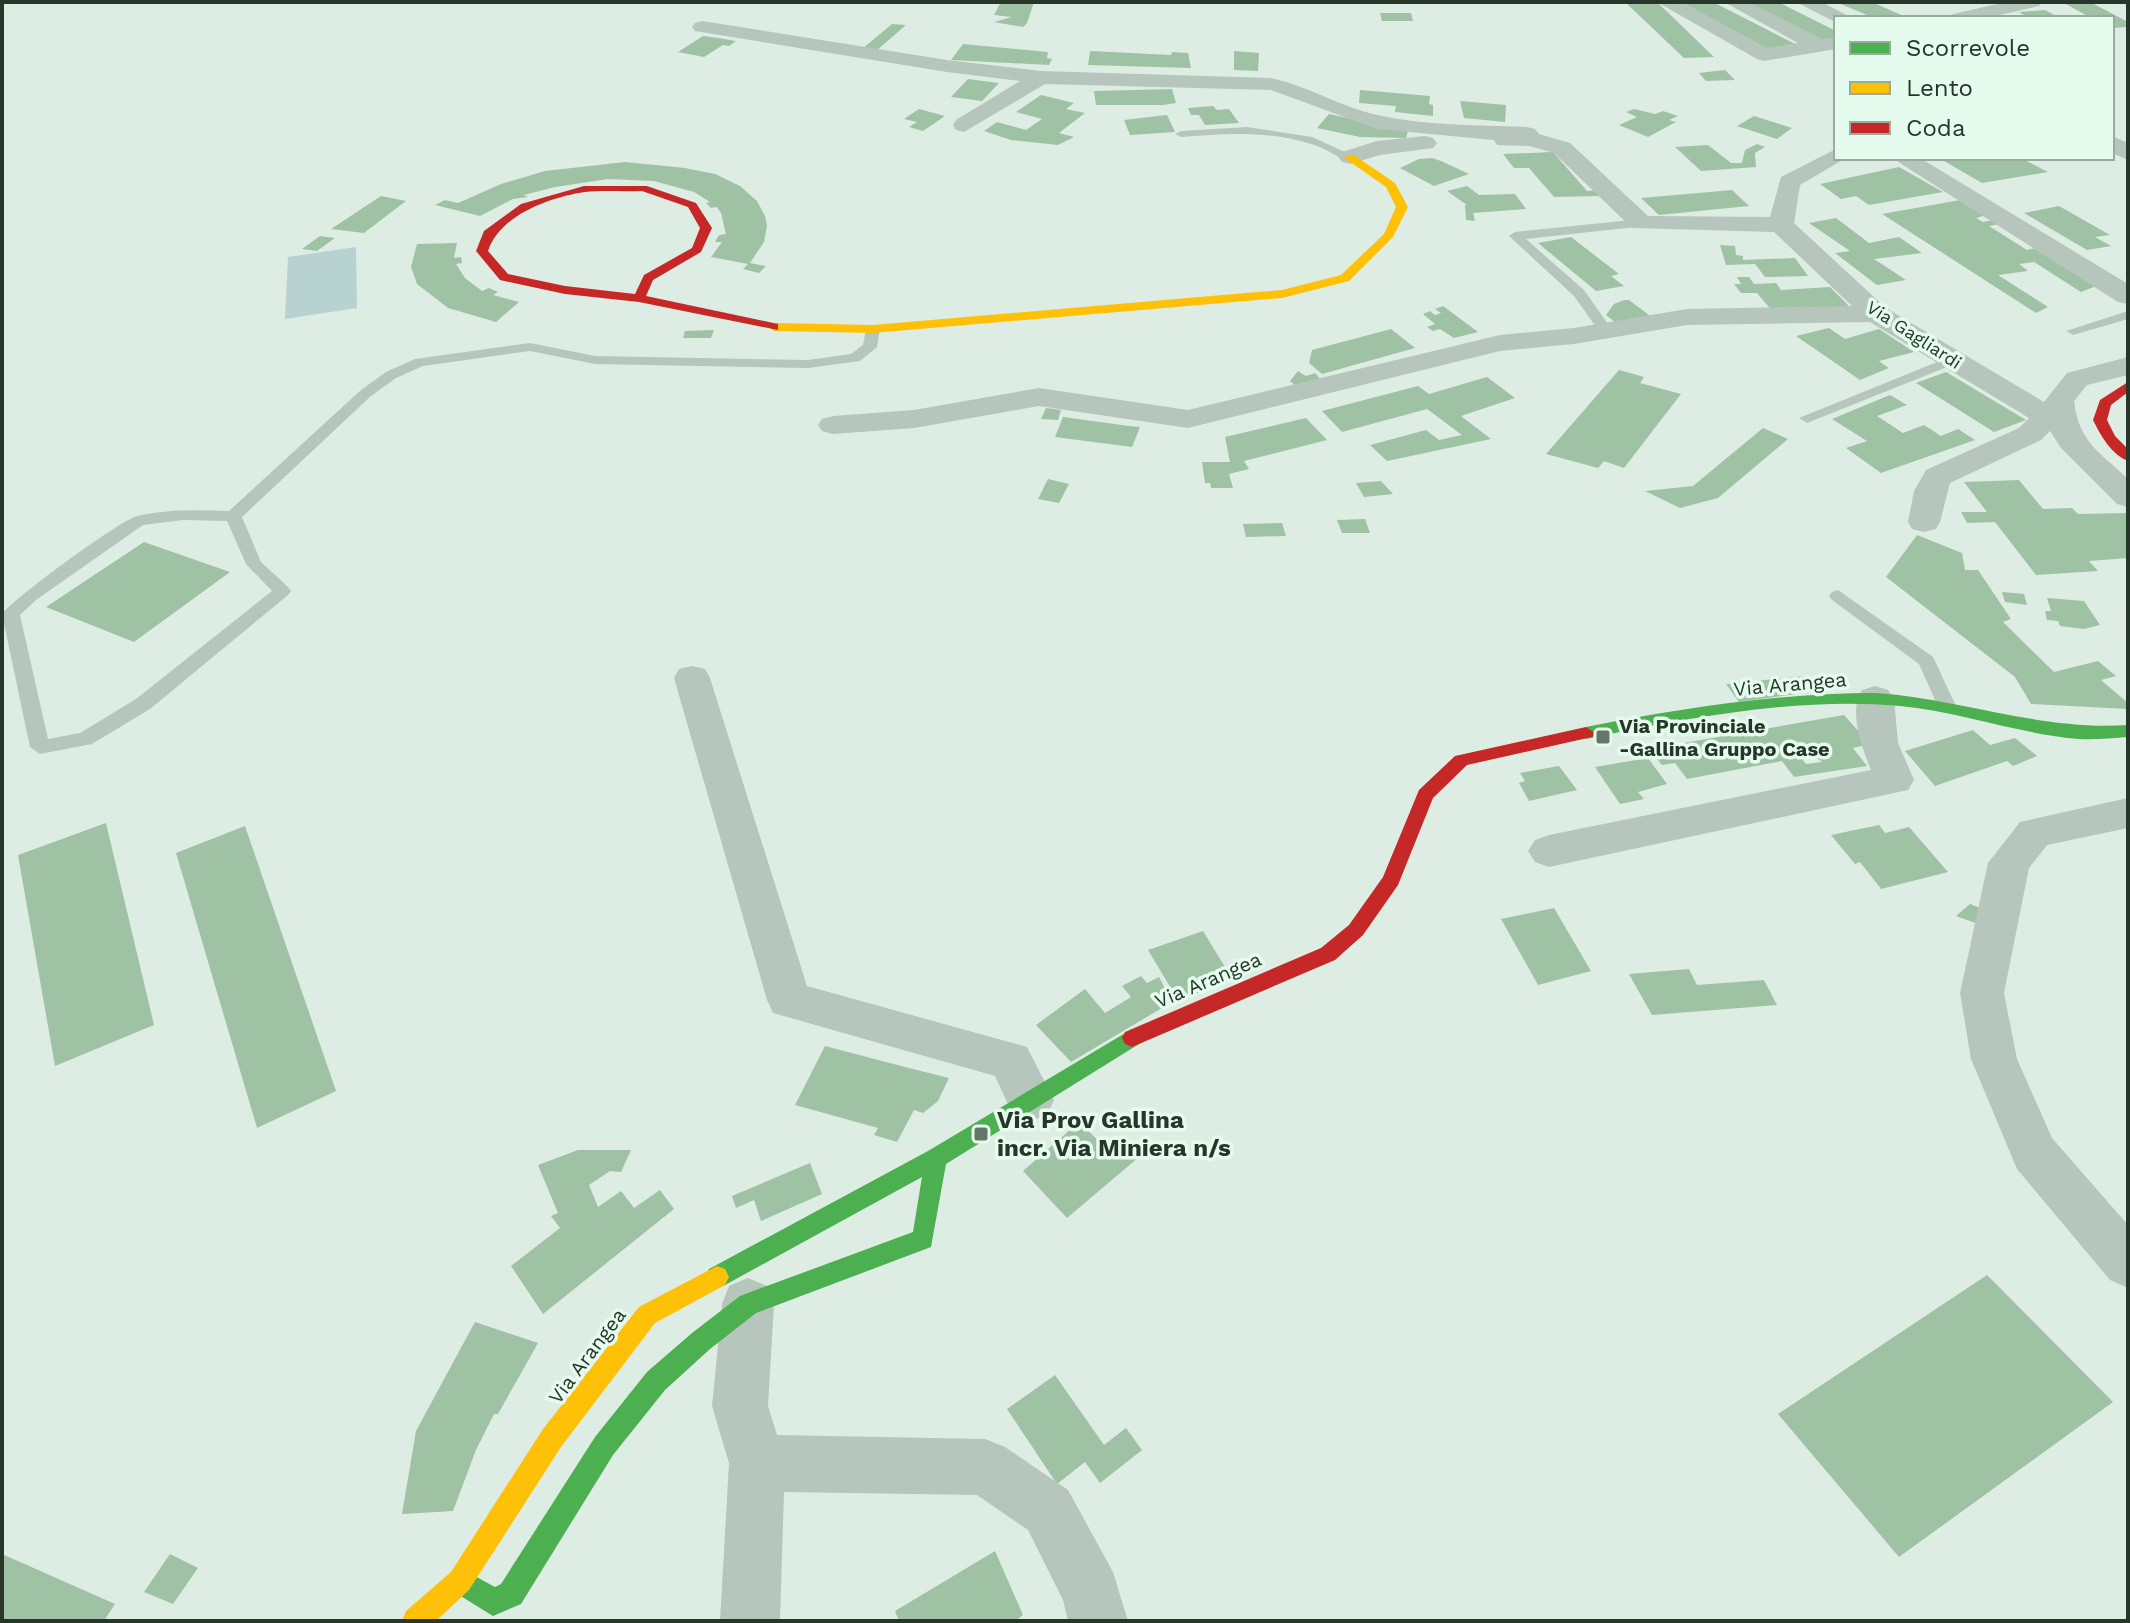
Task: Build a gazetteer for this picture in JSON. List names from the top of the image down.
{
  "streets": {
    "main road": ["Via Arangea"],
    "street": ["Via Gagliardi"]
  },
  "places": {
    "transit": ["Via Provinciale -Gallina Gruppo Case", "Via Prov Gallina incr. Via Miniera n/s"]
  },
  "legend": ["Scorrevole", "Lento", "Coda"]
}
